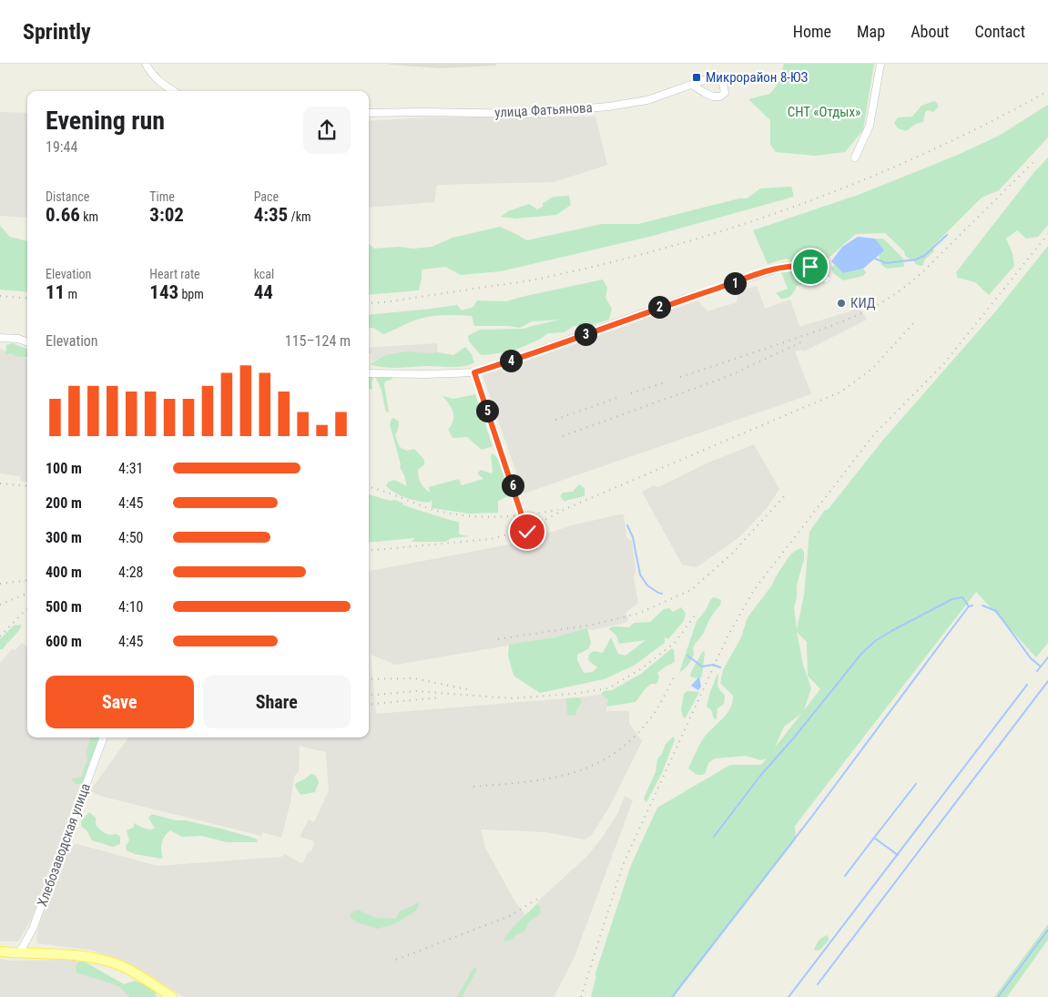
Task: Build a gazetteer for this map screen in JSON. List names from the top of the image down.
{
  "streets": {
    "street": ["улица Фатьянова", "Хлебозаводская улица"]
  },
  "parks": ["СНТ «Отдых»"],
  "places": {
    "transit": ["Микрорайон 8-ЮЗ"],
    "other": ["КИД"]
  },
  "page": {
    "header": "Sprintly",
    "nav": [
      "Home",
      "Map",
      "About",
      "Contact"
    ],
    "heading": ["Evening run", "19:44"],
    "stats": [
      ["Distance", "0.66 km"],
      ["Time", "3:02"],
      ["Pace", "4:35 /km"],
      ["Elevation", "11 m"],
      ["Heart rate", "143 bpm"],
      ["kcal", "44"]
    ],
    "pins": [
      "1",
      "2",
      "3",
      "4",
      "5",
      "6"
    ],
    "chart": ["Elevation", "115–124 m"],
    "list": [
      {
        "name": "100 m",
        "note": "4:31"
      },
      {
        "name": "200 m",
        "note": "4:45"
      },
      {
        "name": "300 m",
        "note": "4:50"
      },
      {
        "name": "400 m",
        "note": "4:28"
      },
      {
        "name": "500 m",
        "note": "4:10"
      },
      {
        "name": "600 m",
        "note": "4:45"
      }
    ],
    "buttons": ["Save", "Share"]
  }
}
